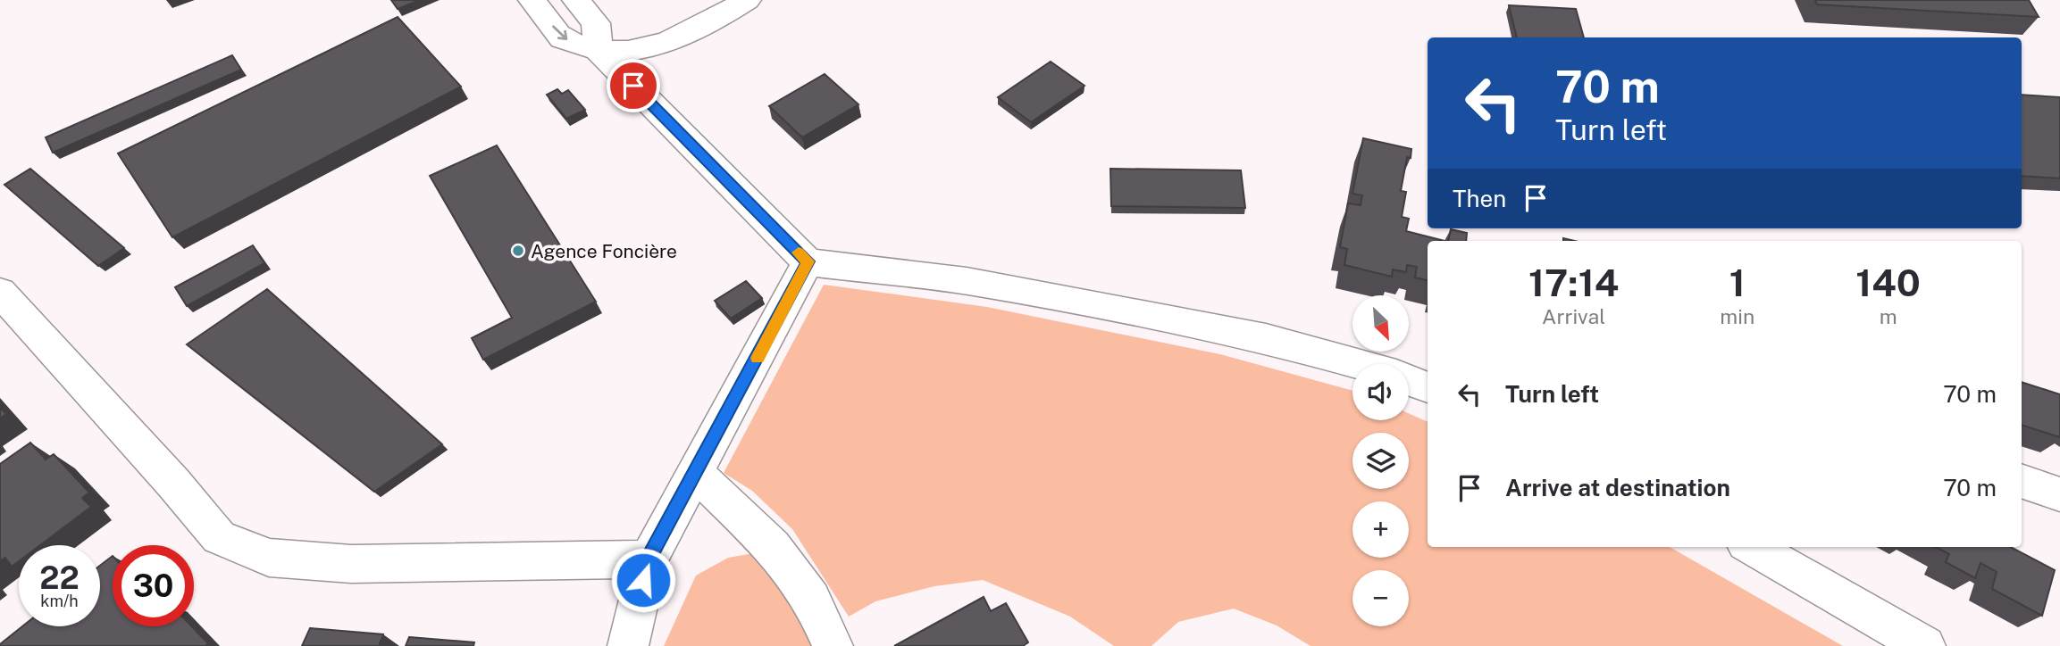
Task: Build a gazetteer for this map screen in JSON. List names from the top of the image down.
{
  "places": ["Agence Foncière"],
  "north": "bottom right",
  "page": {
    "turn": ["70 m", "Turn left"],
    "then": "Then",
    "eta": [
      "17:14",
      "Arrival",
      "1",
      "min",
      "140",
      "m"
    ],
    "map_buttons": ["+", "−"],
    "list": [
      {
        "name": "Turn left",
        "value": "70 m"
      },
      {
        "name": "Arrive at destination",
        "value": "70 m"
      }
    ],
    "speed": "22 km/h",
    "limit": "30"
  }
}
